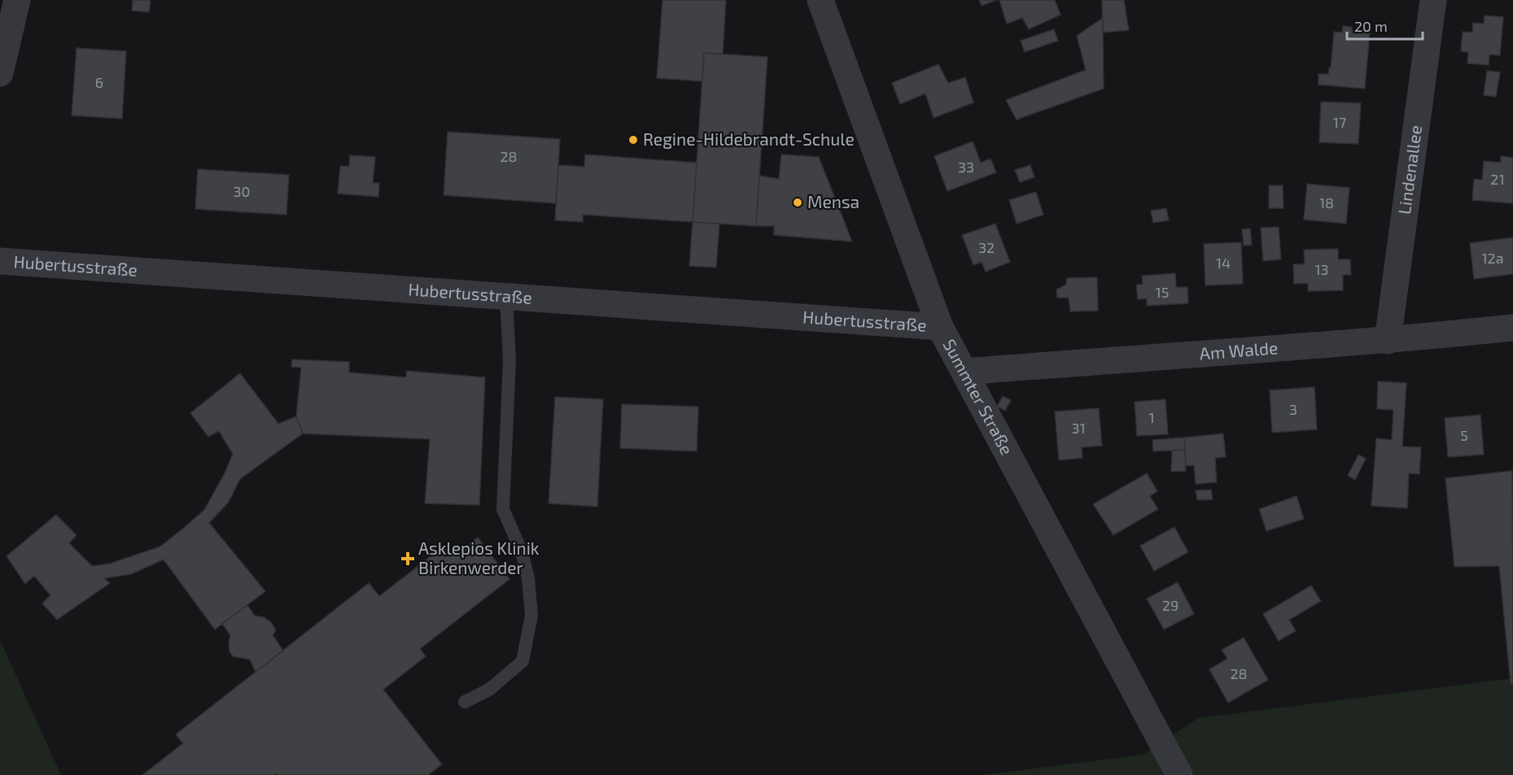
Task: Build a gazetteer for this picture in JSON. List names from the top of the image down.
{
  "streets": {
    "street": [
      "Lindenallee",
      "Hubertusstraße",
      "Am Walde",
      "Summter Straße"
    ]
  },
  "crossings": [
    ["Lindenallee", "Am Walde"],
    ["Hubertusstraße", "Summter Straße"],
    ["Am Walde", "Summter Straße"]
  ],
  "places": {
    "other": ["Regine-Hildebrandt-Schule", "Mensa"],
    "health": ["Asklepios Klinik Birkenwerder"]
  },
  "house_numbers": [
    "6",
    "17",
    "28",
    "33",
    "21",
    "30",
    "18",
    "32",
    "12a",
    "14",
    "13",
    "15",
    "3",
    "1",
    "31",
    "5",
    "29",
    "28"
  ],
  "scale_bar": "20 m"
}
